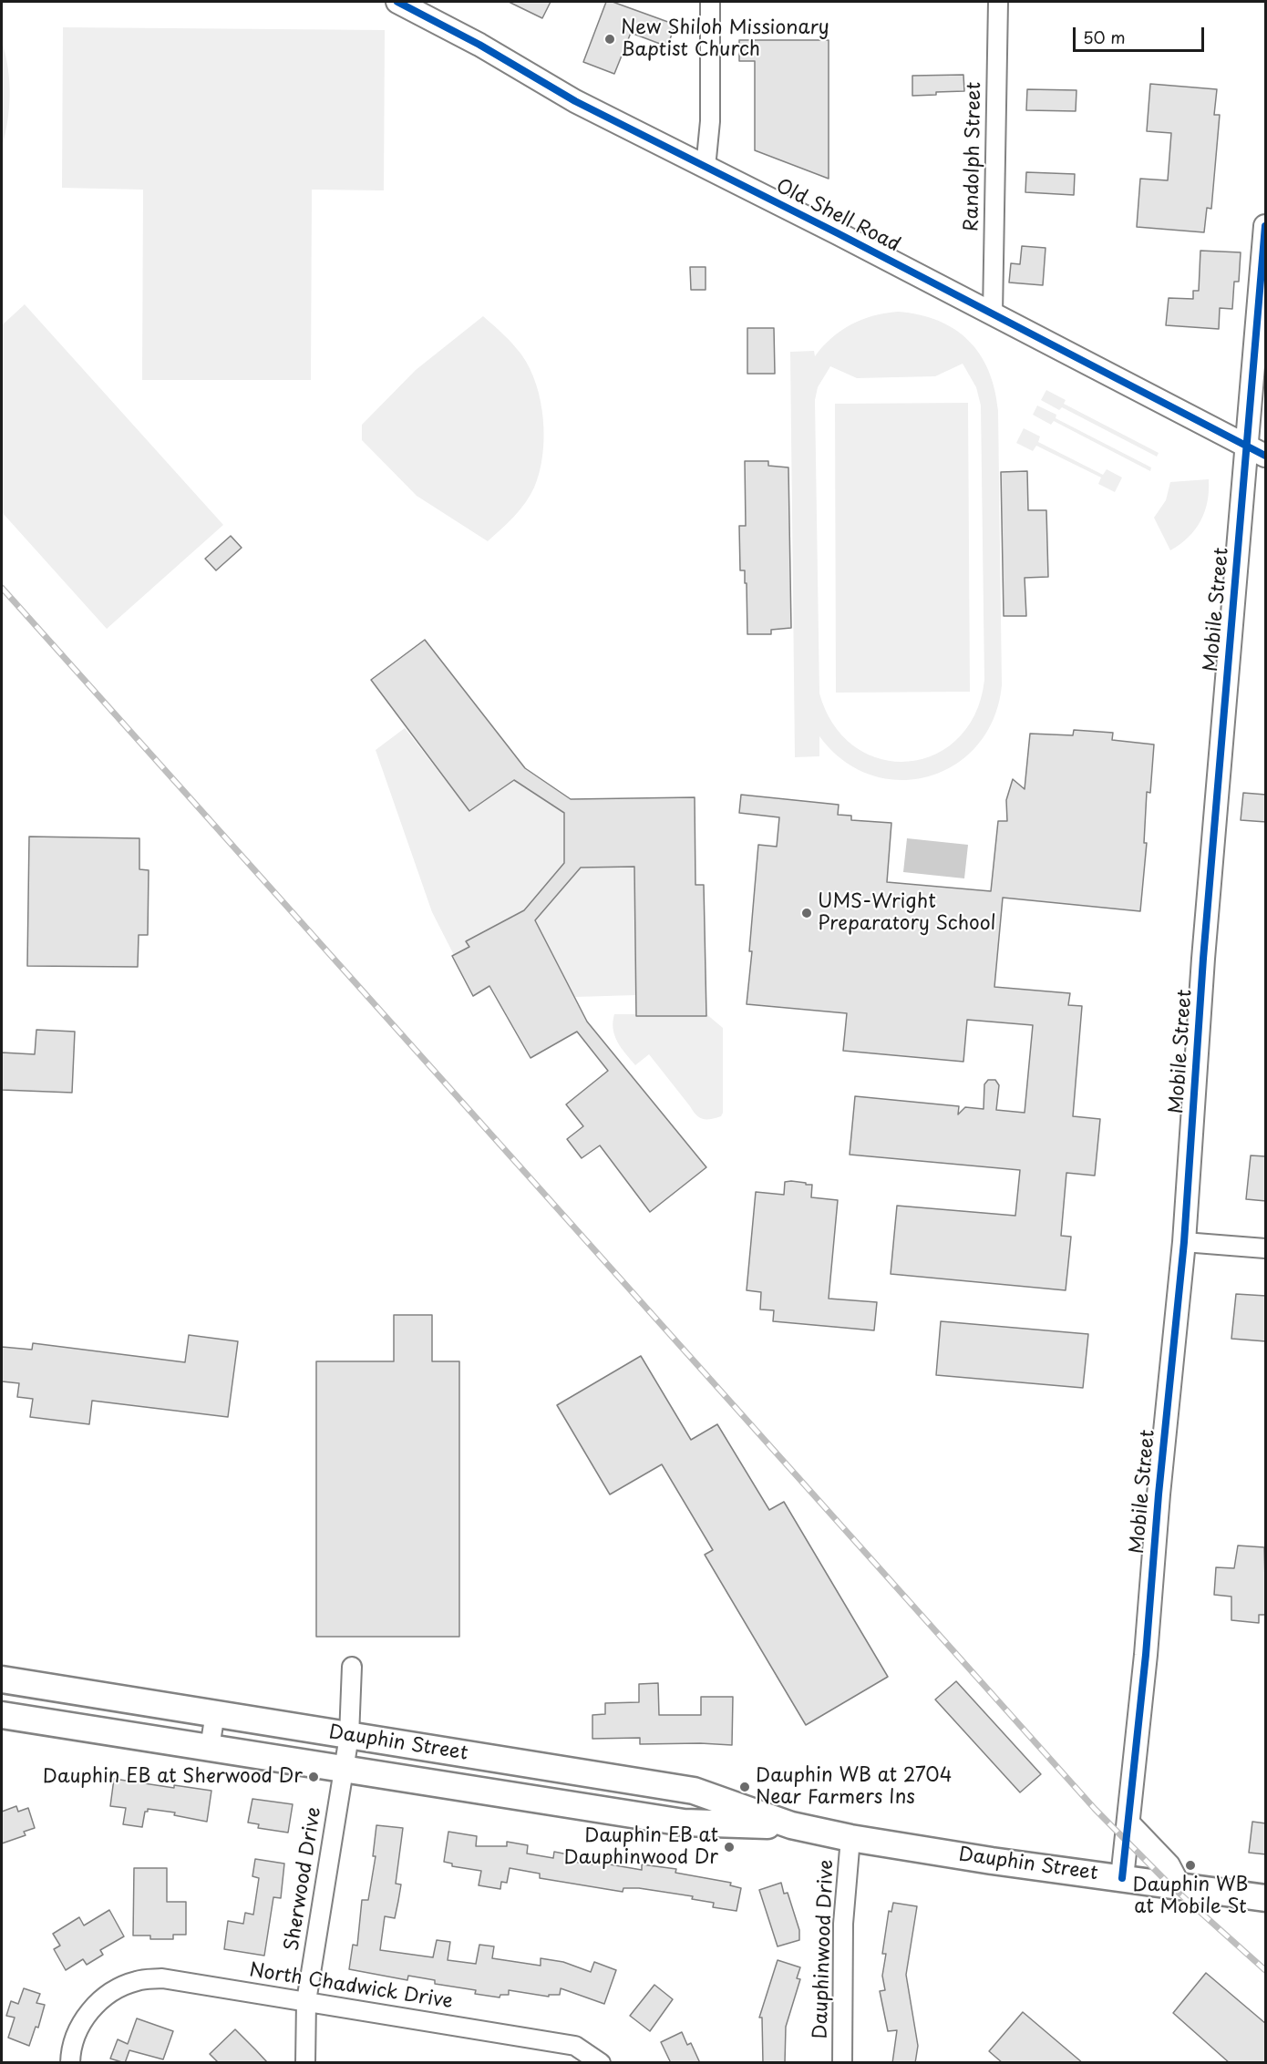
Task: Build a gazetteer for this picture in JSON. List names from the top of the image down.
{
  "streets": {
    "main road": ["Dauphin Street"],
    "street": [
      "Randolph Street",
      "Old Shell Road",
      "Mobile Street",
      "Sherwood Drive",
      "Dauphinwood Drive",
      "North Chadwick Drive"
    ]
  },
  "crossings": [
    ["Randolph Street", "Old Shell Road"],
    ["Old Shell Road", "Mobile Street"],
    ["Mobile Street", "Dauphin Street"],
    ["Dauphin Street", "Sherwood Drive"],
    ["Dauphin Street", "Dauphinwood Drive"],
    ["Sherwood Drive", "North Chadwick Drive"]
  ],
  "places": [
    "New Shiloh Missionary Baptist Church",
    "UMS-Wright Preparatory School",
    "Dauphin EB at Sherwood Dr",
    "Dauphin WB at 2704 Near Farmers Ins",
    "Dauphin EB at Dauphinwood Dr",
    "Dauphin WB at Mobile St"
  ],
  "scale_bar": "50 m"
}
